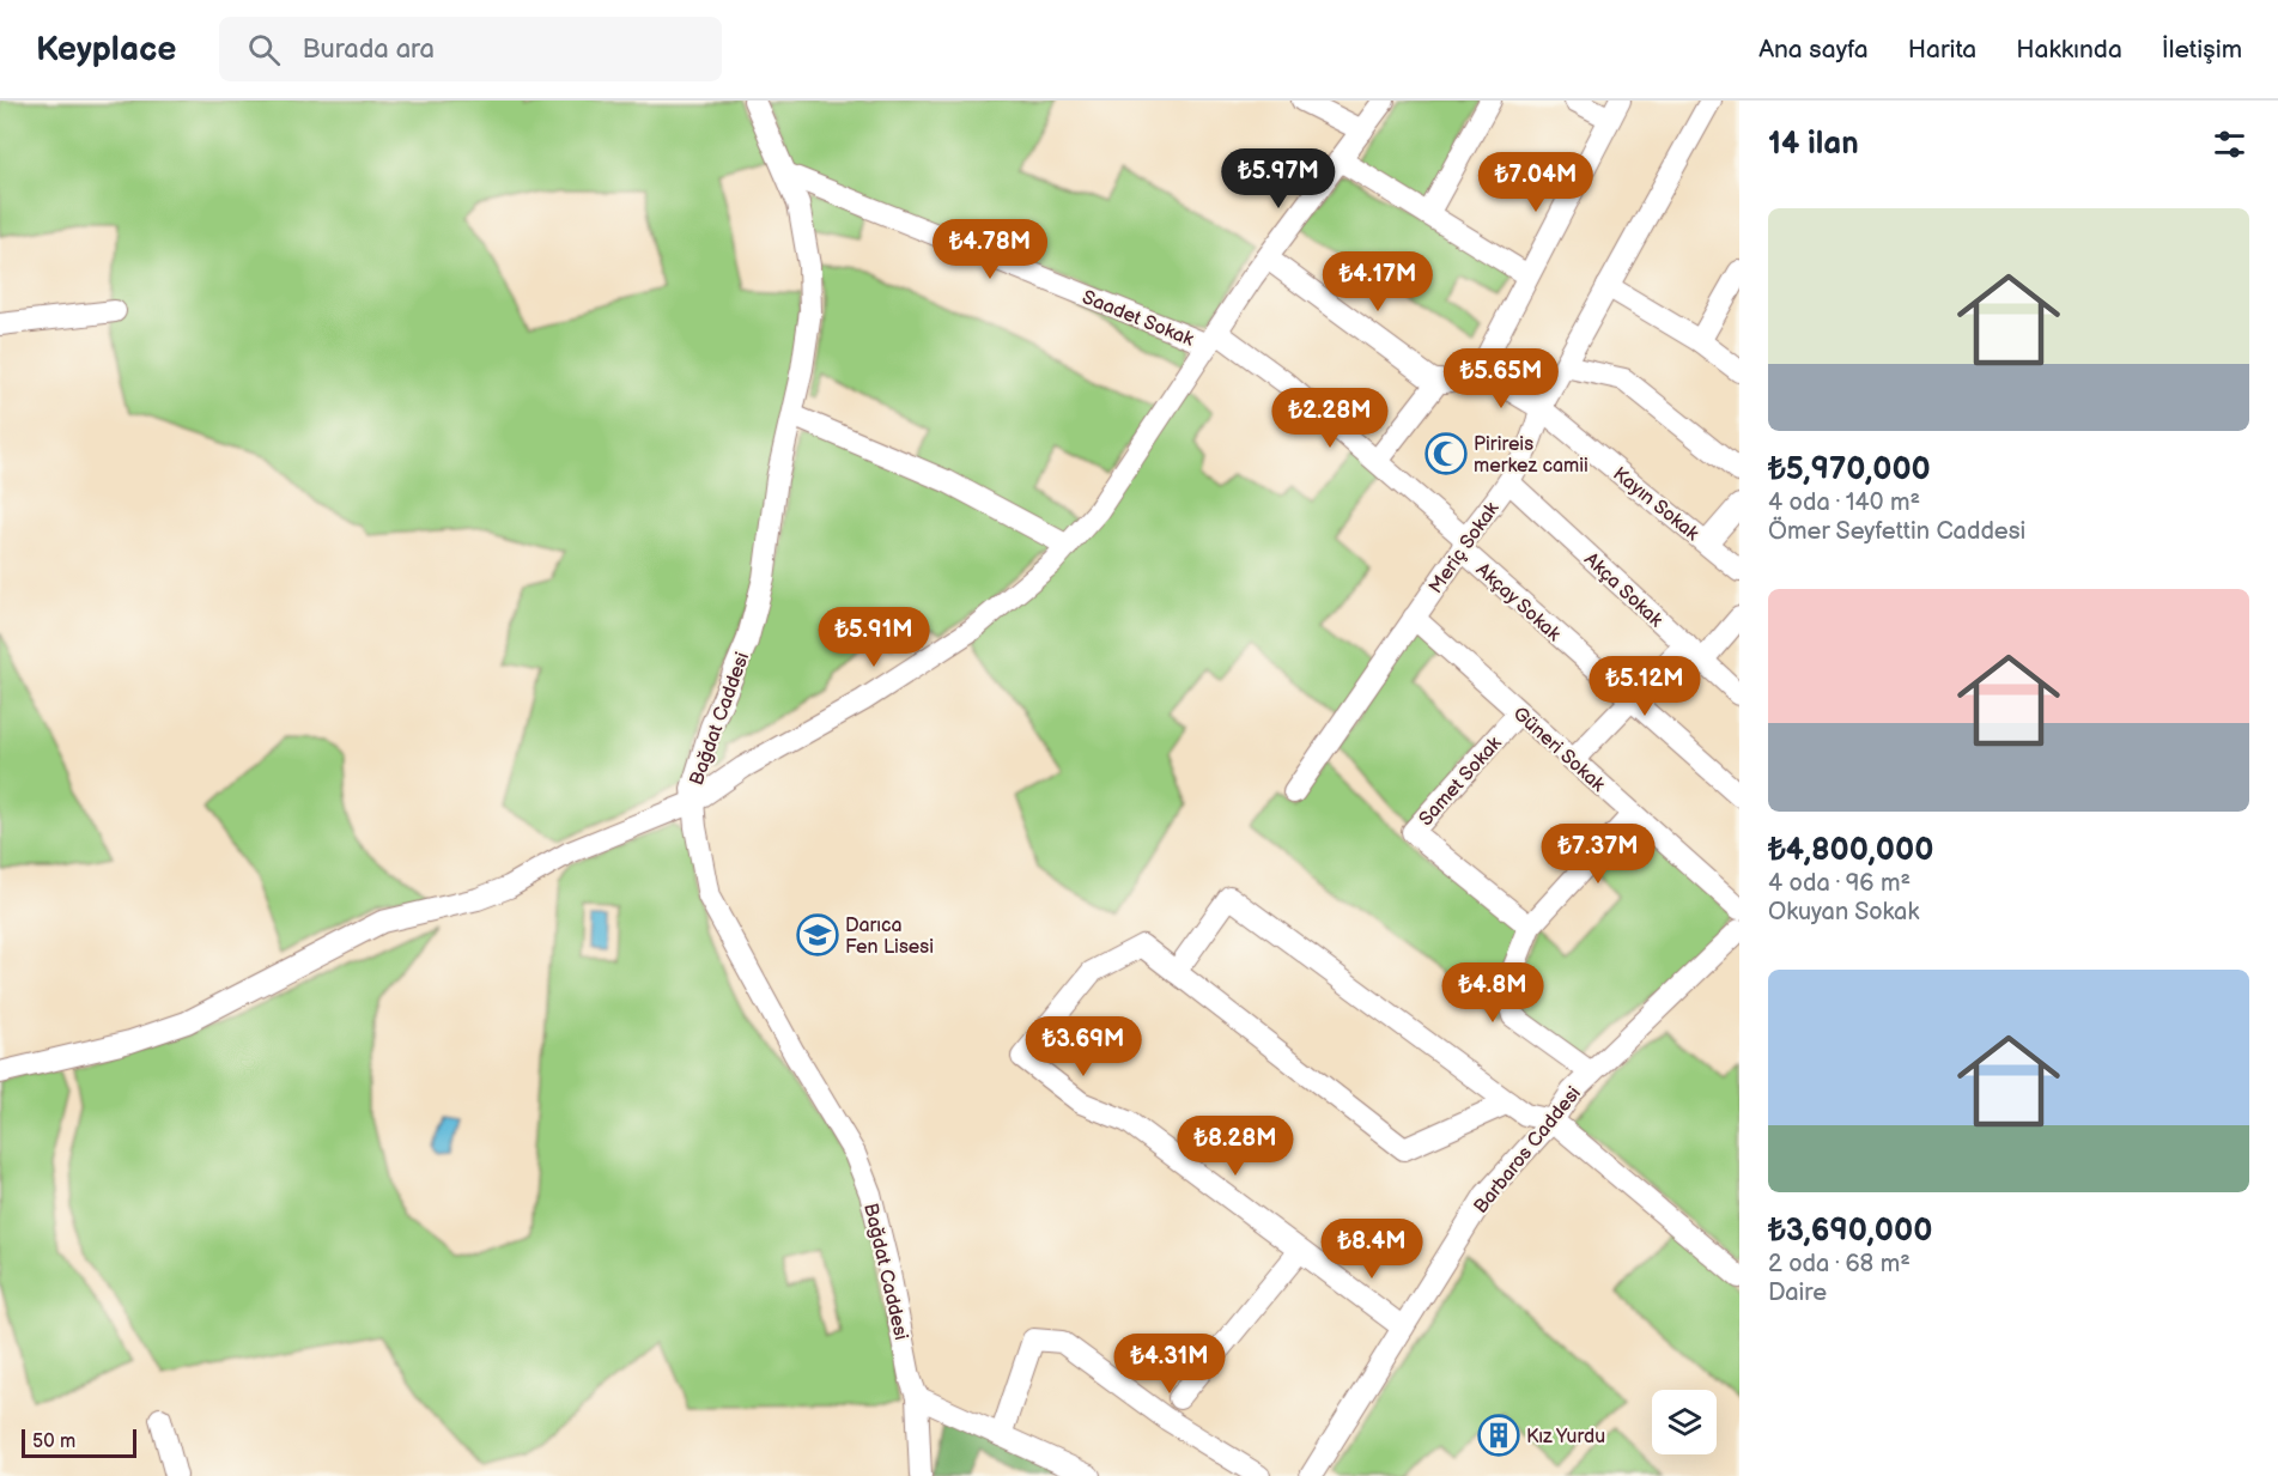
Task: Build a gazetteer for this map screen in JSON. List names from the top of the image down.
{
  "streets": {
    "street": [
      "Saadet Sokak",
      "Kayın Sokak",
      "Meriç Sokak",
      "Akça Sokak",
      "Akçay Sokak",
      "Bağdat Caddesi",
      "Güneri Sokak",
      "Samet Sokak",
      "Barbaros Caddesi"
    ]
  },
  "crossings": [
    ["Saadet Sokak", "Meriç Sokak"],
    ["Saadet Sokak", "Akçay Sokak"],
    ["Saadet Sokak", "Bağdat Caddesi"],
    ["Kayın Sokak", "Meriç Sokak"],
    ["Meriç Sokak", "Akça Sokak"],
    ["Meriç Sokak", "Akçay Sokak"],
    ["Meriç Sokak", "Güneri Sokak"],
    ["Güneri Sokak", "Samet Sokak"]
  ],
  "places": {
    "mosque": ["Pirireis merkez camii"],
    "school or university": ["Darıca Fen Lisesi"],
    "building": ["Kız Yurdu"]
  },
  "scale_bar": "50 m",
  "page": {
    "header": "Keyplace",
    "search": "Burada ara",
    "nav": [
      "Ana sayfa",
      "Harita",
      "Hakkında",
      "İletişim"
    ],
    "heading": "14 ilan",
    "price": [
      "₺5.97M",
      "₺7.04M",
      "₺4.78M",
      "₺4.17M",
      "₺5.65M",
      "₺2.28M",
      "₺5.91M",
      "₺5.12M",
      "₺7.37M",
      "₺4.8M",
      "₺3.69M",
      "₺8.28M",
      "₺8.4M",
      "₺4.31M"
    ],
    "list": [
      {
        "name": "₺5,970,000",
        "note": "4 oda · 140 m² · Ömer Seyfettin Caddesi"
      },
      {
        "name": "₺4,800,000",
        "note": "4 oda · 96 m² · Okuyan Sokak"
      },
      {
        "name": "₺3,690,000",
        "note": "2 oda · 68 m² · Daire"
      }
    ],
    "scale": "50 m"
  }
}
